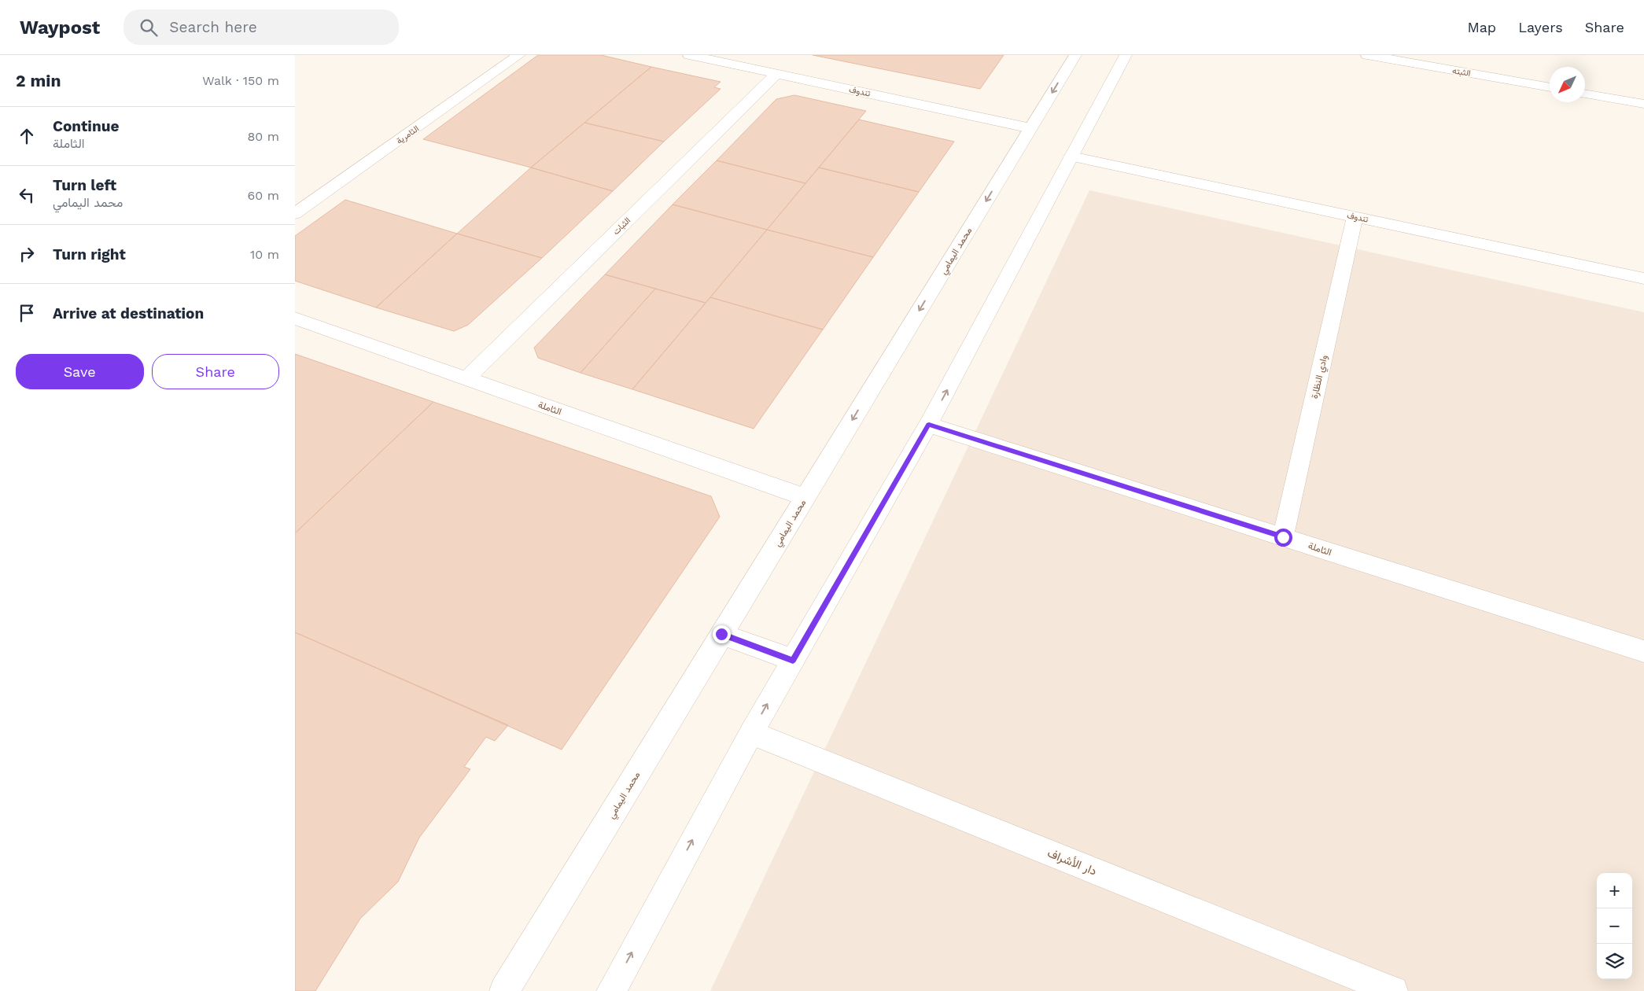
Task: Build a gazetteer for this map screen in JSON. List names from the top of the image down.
{
  "streets": {
    "street": [
      "الثبته",
      "تندوف",
      "الثامرية",
      "الثبات",
      "محمد اليمامي",
      "وادي النظارة",
      "الثاملة",
      "دار الأشراف"
    ]
  },
  "crossings": [
    ["تندوف", "الثبات"],
    ["تندوف", "محمد اليمامي"],
    ["تندوف", "وادي النظارة"],
    ["الثبات", "الثاملة"],
    ["محمد اليمامي", "الثاملة"],
    ["وادي النظارة", "الثاملة"]
  ],
  "north": "bottom left",
  "page": {
    "header": "Waypost",
    "search": "Search here",
    "nav": ["Map", "Layers", "Share"],
    "heading": ["2 min", "Walk · 150 m"],
    "list": [
      ["Continue", "الثاملة", "80 m"],
      ["Turn left", "محمد اليمامي", "60 m"],
      ["Turn right", "10 m"],
      "Arrive at destination"
    ],
    "buttons": ["Save", "Share"],
    "map_buttons": ["+", "−"]
  }
}
